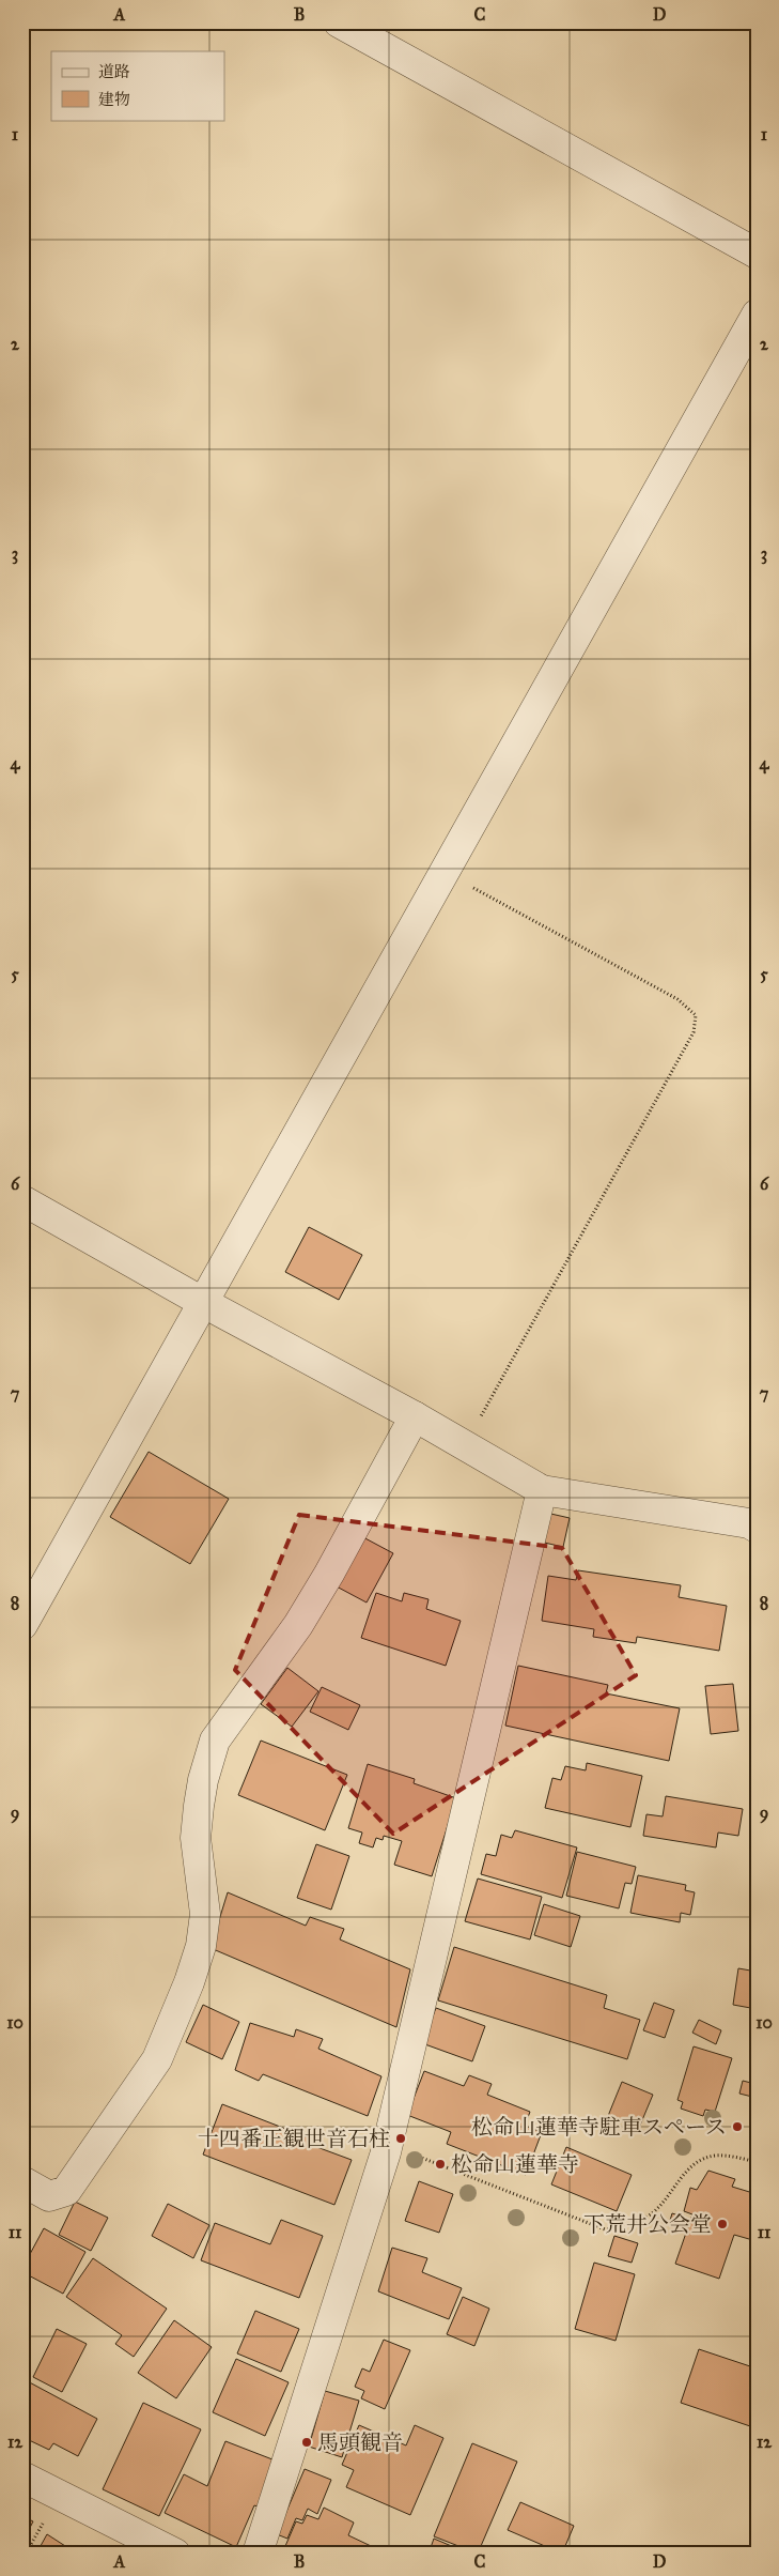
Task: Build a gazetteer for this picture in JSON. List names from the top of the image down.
{
  "places": [
    "松命山蓮華寺駐車スペース",
    "十四番正観世音石柱",
    "松命山蓮華寺",
    "下荒井公会堂",
    "馬頭観音"
  ],
  "legend": ["道路", "建物"],
  "grid": {
    "columns": [
      "A",
      "B",
      "C",
      "D"
    ],
    "rows": [
      "1",
      "2",
      "3",
      "4",
      "5",
      "6",
      "7",
      "8",
      "9",
      "10",
      "11",
      "12"
    ]
  }
}
